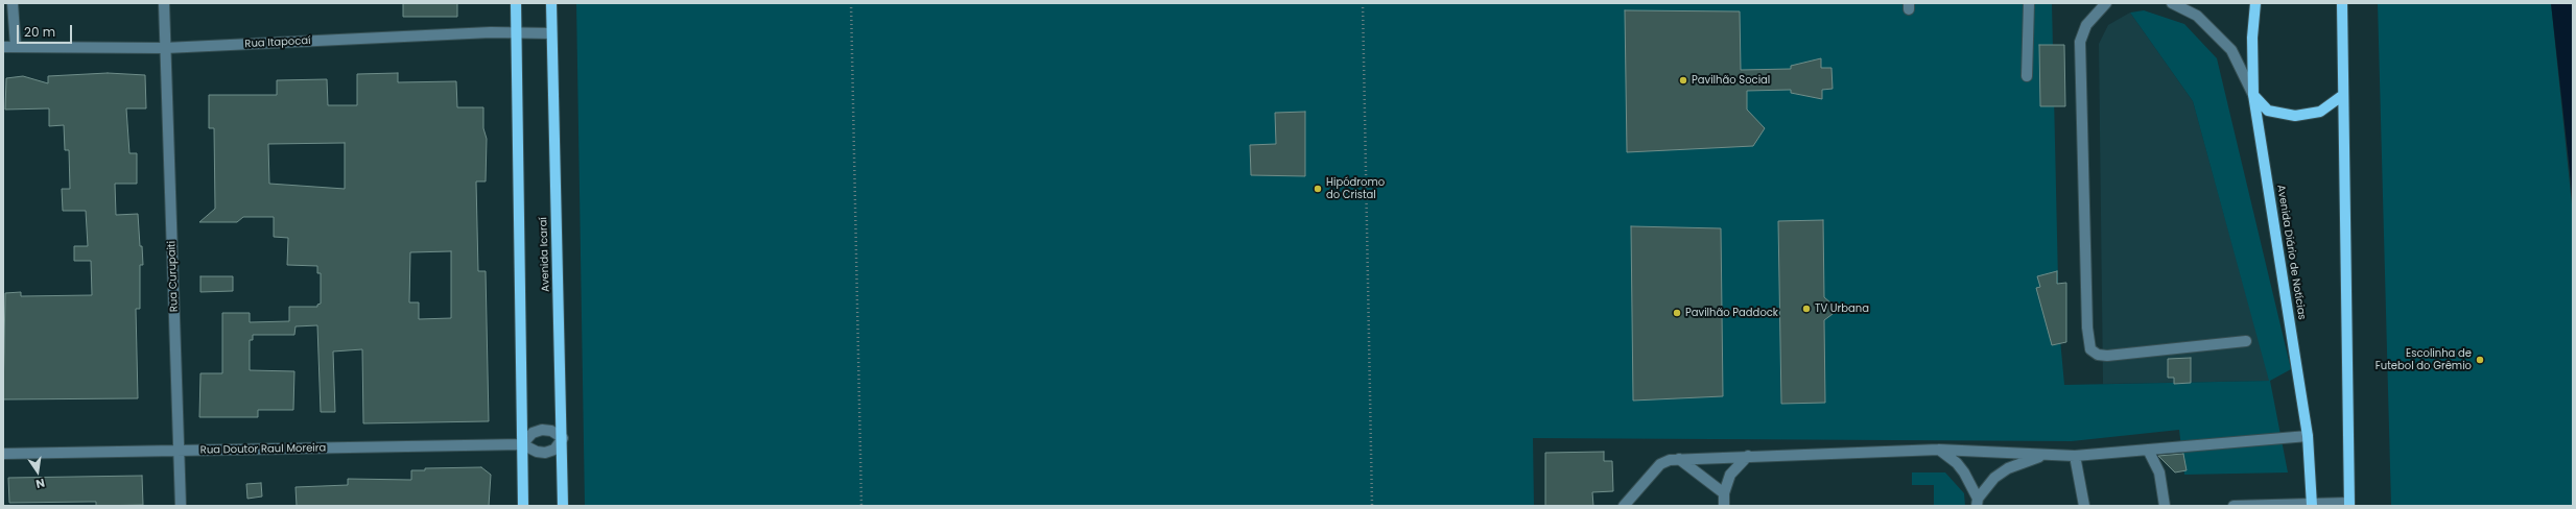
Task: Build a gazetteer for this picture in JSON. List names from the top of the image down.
{
  "streets": {
    "main road": ["Avenida Diário de Notícias", "Avenida Icaraí"],
    "street": ["Rua Itapocaí", "Rua Curupaiti", "Rua Doutor Raul Moreira"]
  },
  "crossings": [
    ["Rua Itapocaí", "Avenida Icaraí"],
    ["Rua Itapocaí", "Rua Curupaiti"],
    ["Avenida Icaraí", "Rua Doutor Raul Moreira"],
    ["Rua Curupaiti", "Rua Doutor Raul Moreira"]
  ],
  "places": [
    "Pavilhão Social",
    "Hipódromo do Cristal",
    "TV Urbana",
    "Pavilhão Paddock",
    "Escolinha de Futebol do Grêmio"
  ],
  "scale_bar": "20 m",
  "north": "bottom"
}
